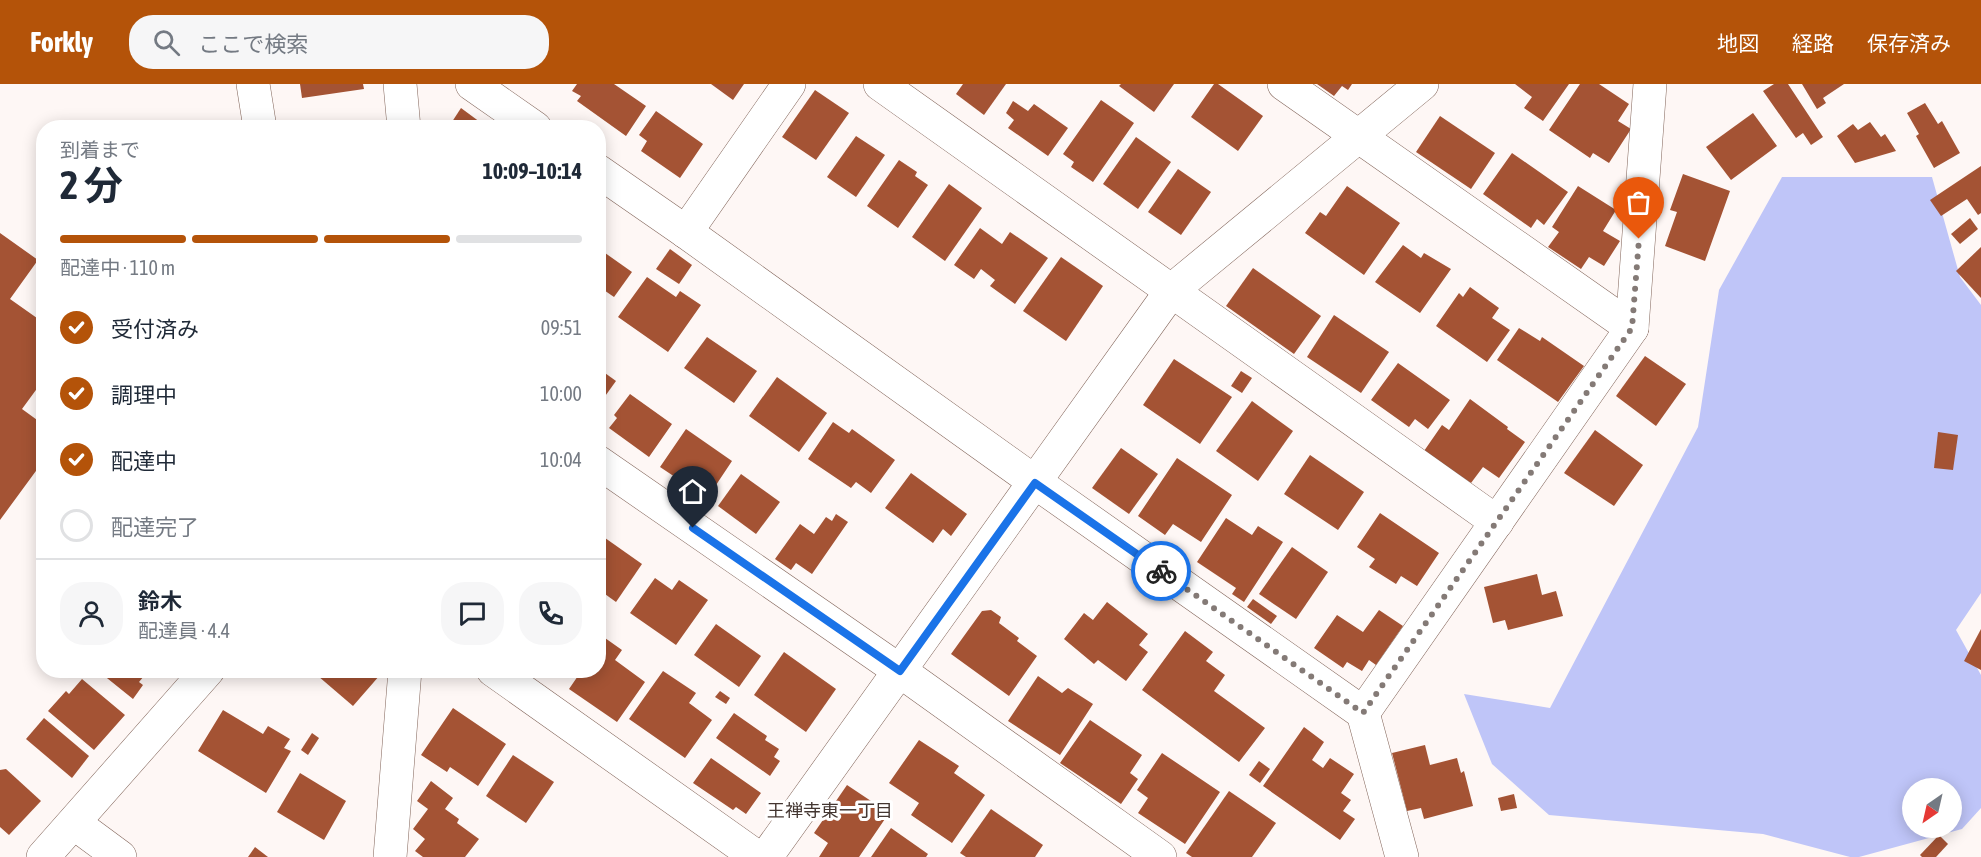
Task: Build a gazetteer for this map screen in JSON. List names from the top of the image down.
{
  "districts": ["王禅寺東一丁目"],
  "north": "bottom left",
  "page": {
    "header": "Forkly",
    "search": "ここで検索",
    "nav": ["地図", "経路", "保存済み"],
    "heading": ["2 分", "到着まで", "10:09–10:14"],
    "panel": ["鈴木", "配達員 · 4.4"],
    "bar": "配達中 · 110 m",
    "list": [
      ["受付済み", "09:51"],
      ["調理中", "10:00"],
      ["配達中", "10:04"],
      "配達完了"
    ]
  }
}
